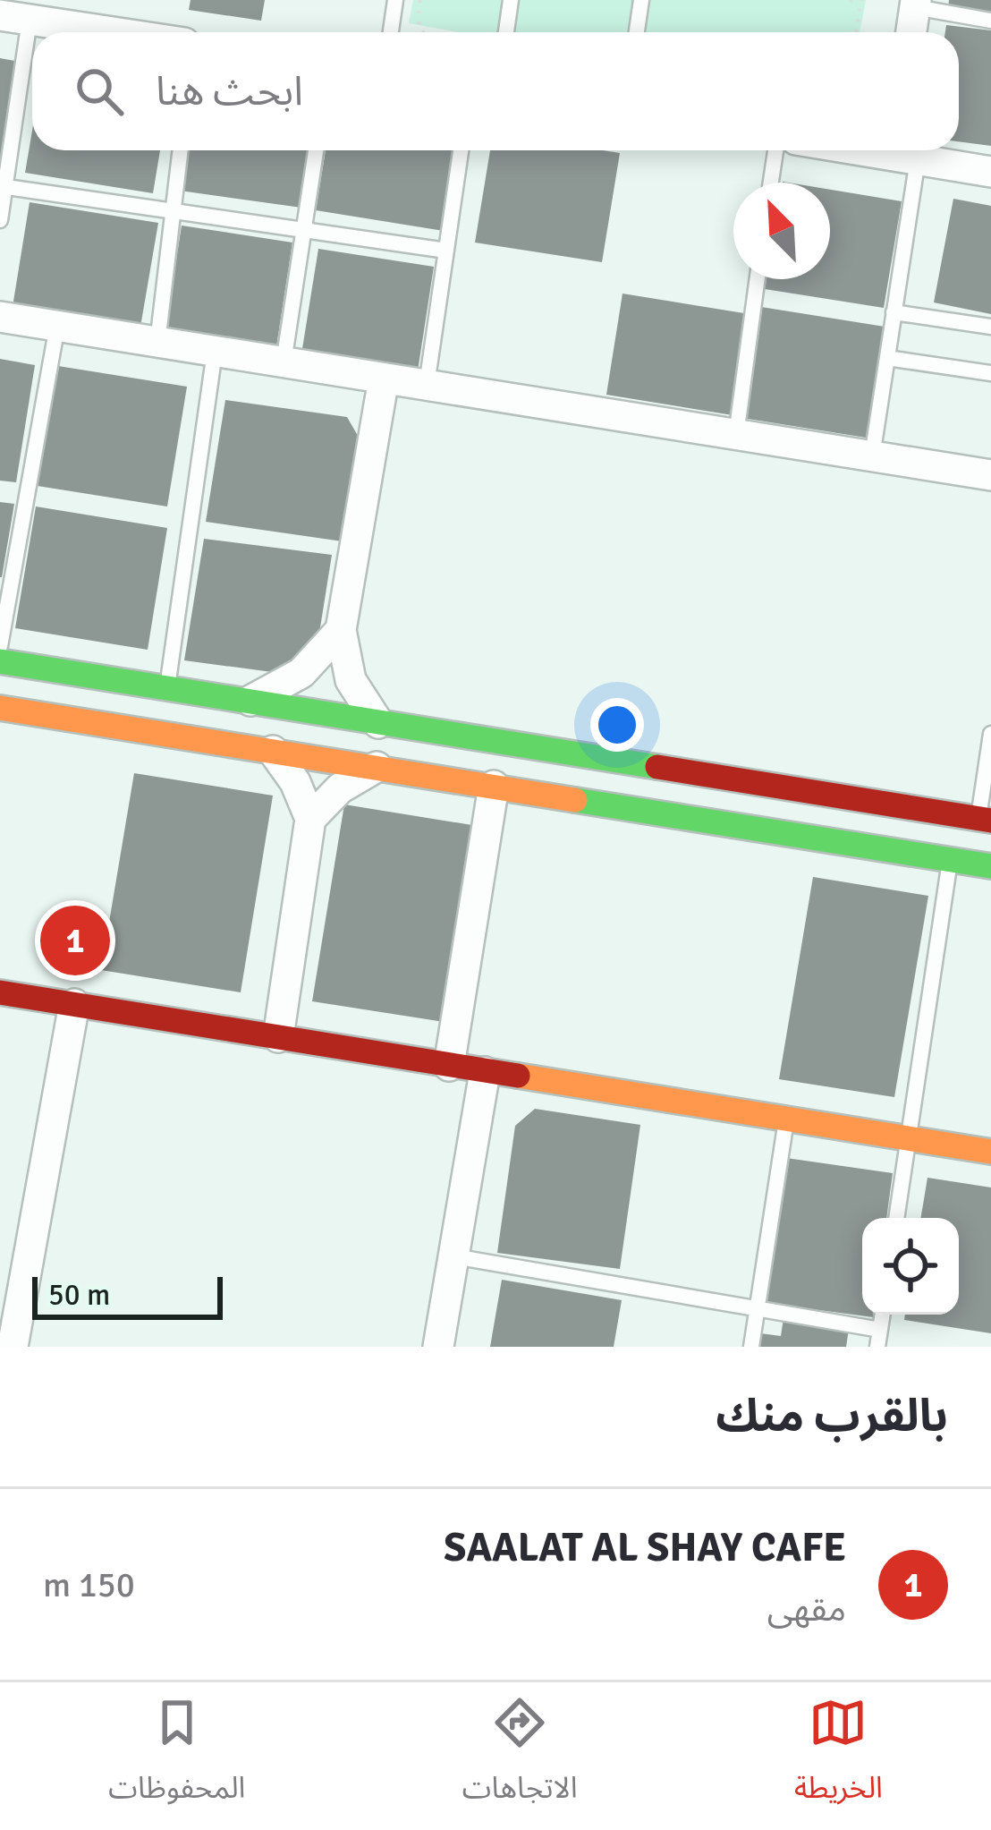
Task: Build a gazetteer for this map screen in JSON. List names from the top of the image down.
{
  "scale_bar": "50 m",
  "north": "top left",
  "page": {
    "search": "ابحث هنا",
    "pins": "1",
    "scale": "50 m",
    "heading": "بالقرب منك",
    "list": [
      {
        "mark": "1",
        "name": "SAALAT AL SHAY CAFE",
        "note": "مقهى",
        "value": "150 m"
      }
    ],
    "nav": ["الخريطة", "الاتجاهات", "المحفوظات"]
  }
}
